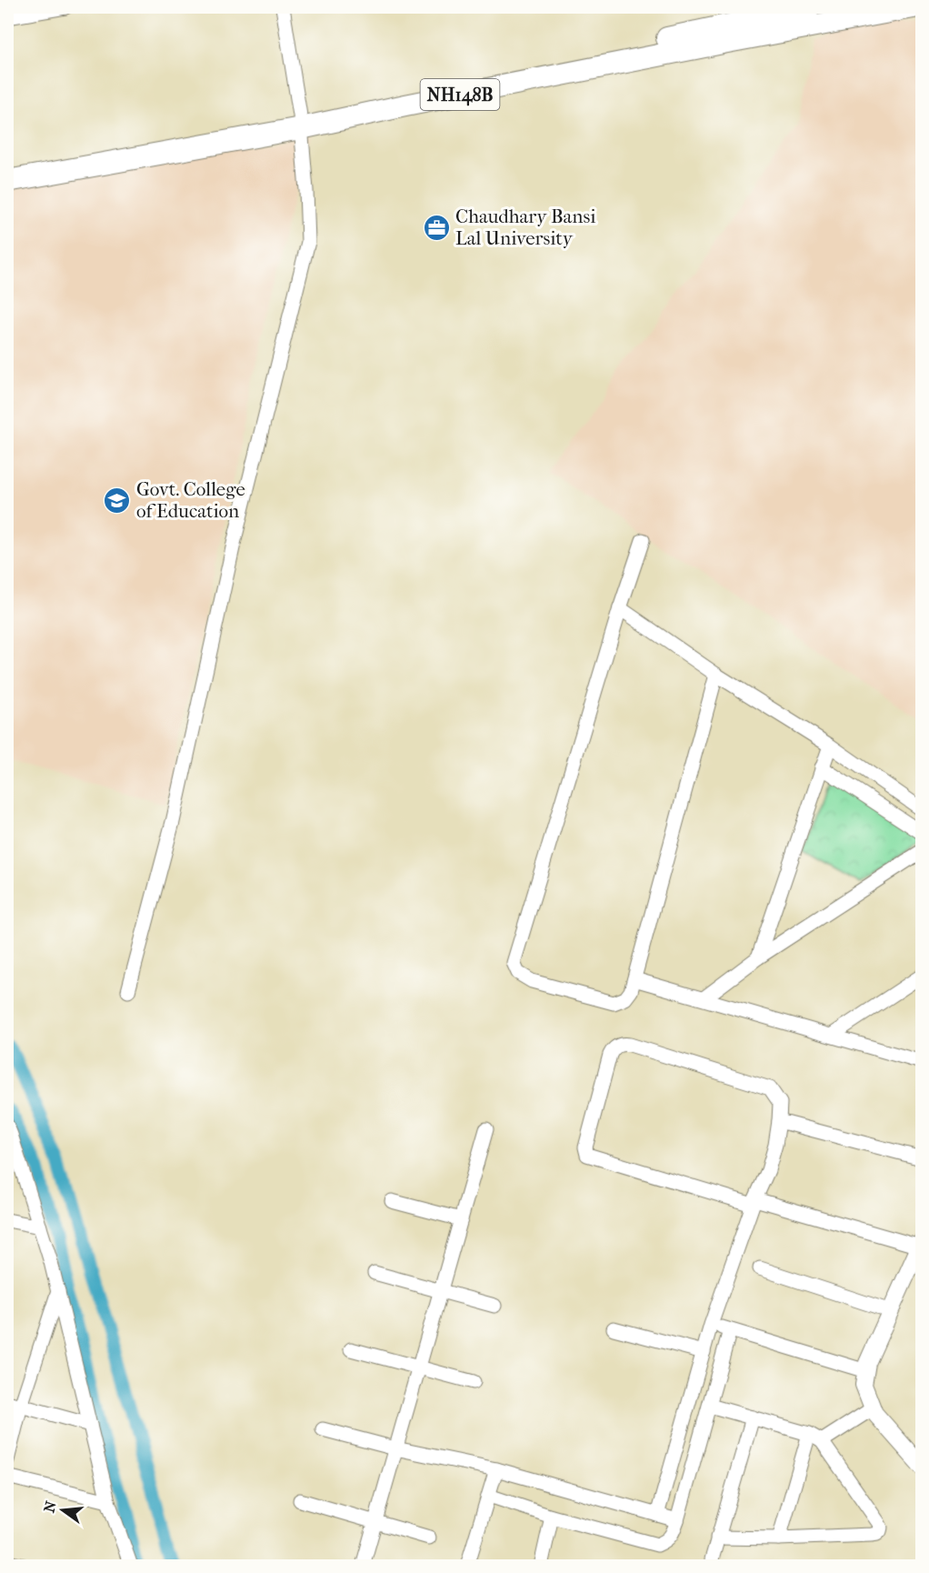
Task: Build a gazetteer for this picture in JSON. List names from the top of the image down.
{
  "streets": {
    "highway": ["NH148B"]
  },
  "places": {
    "office": ["Chaudhary Bansi Lal University"],
    "school or university": ["Govt. College of Education"]
  },
  "north": "left"
}
